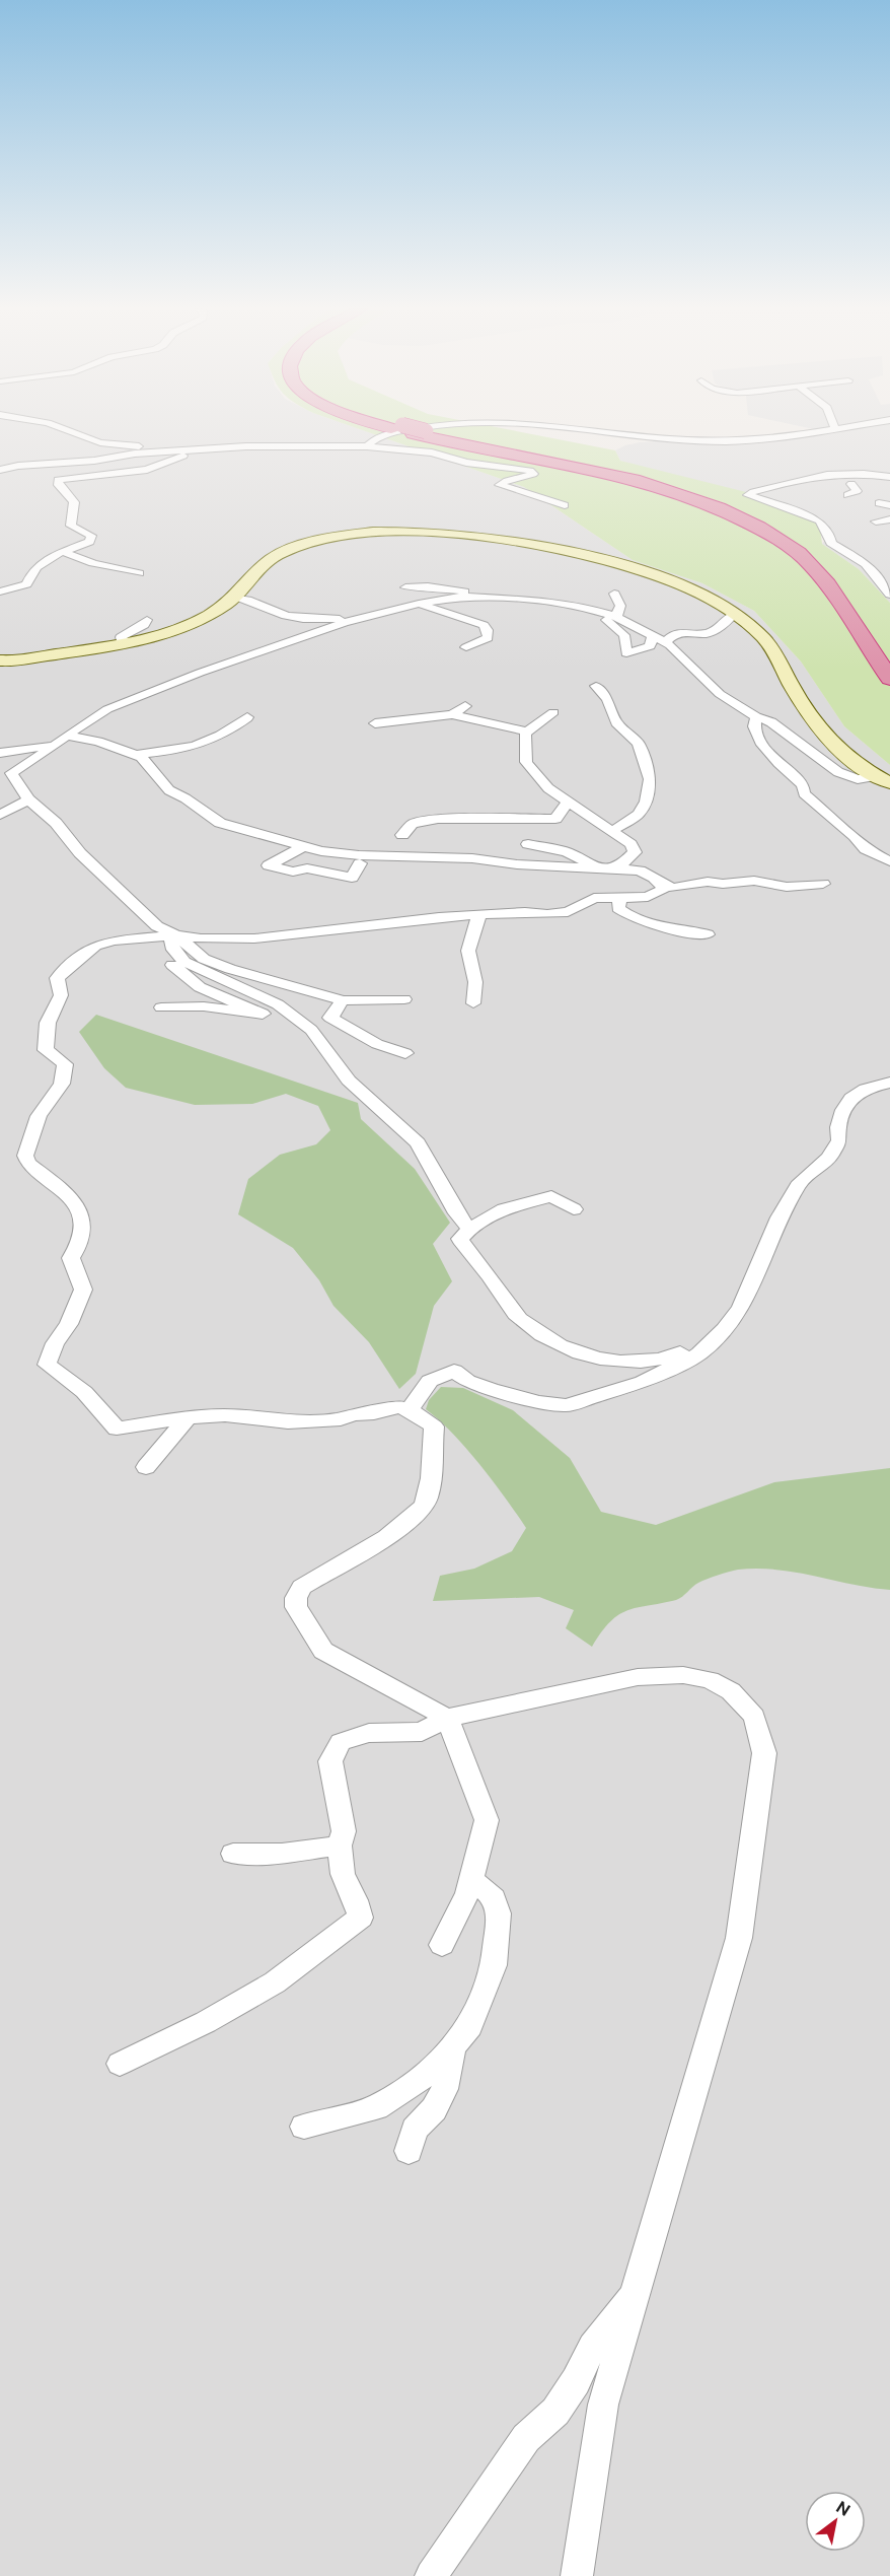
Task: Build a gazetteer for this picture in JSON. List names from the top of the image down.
{
  "north": "top right"
}
